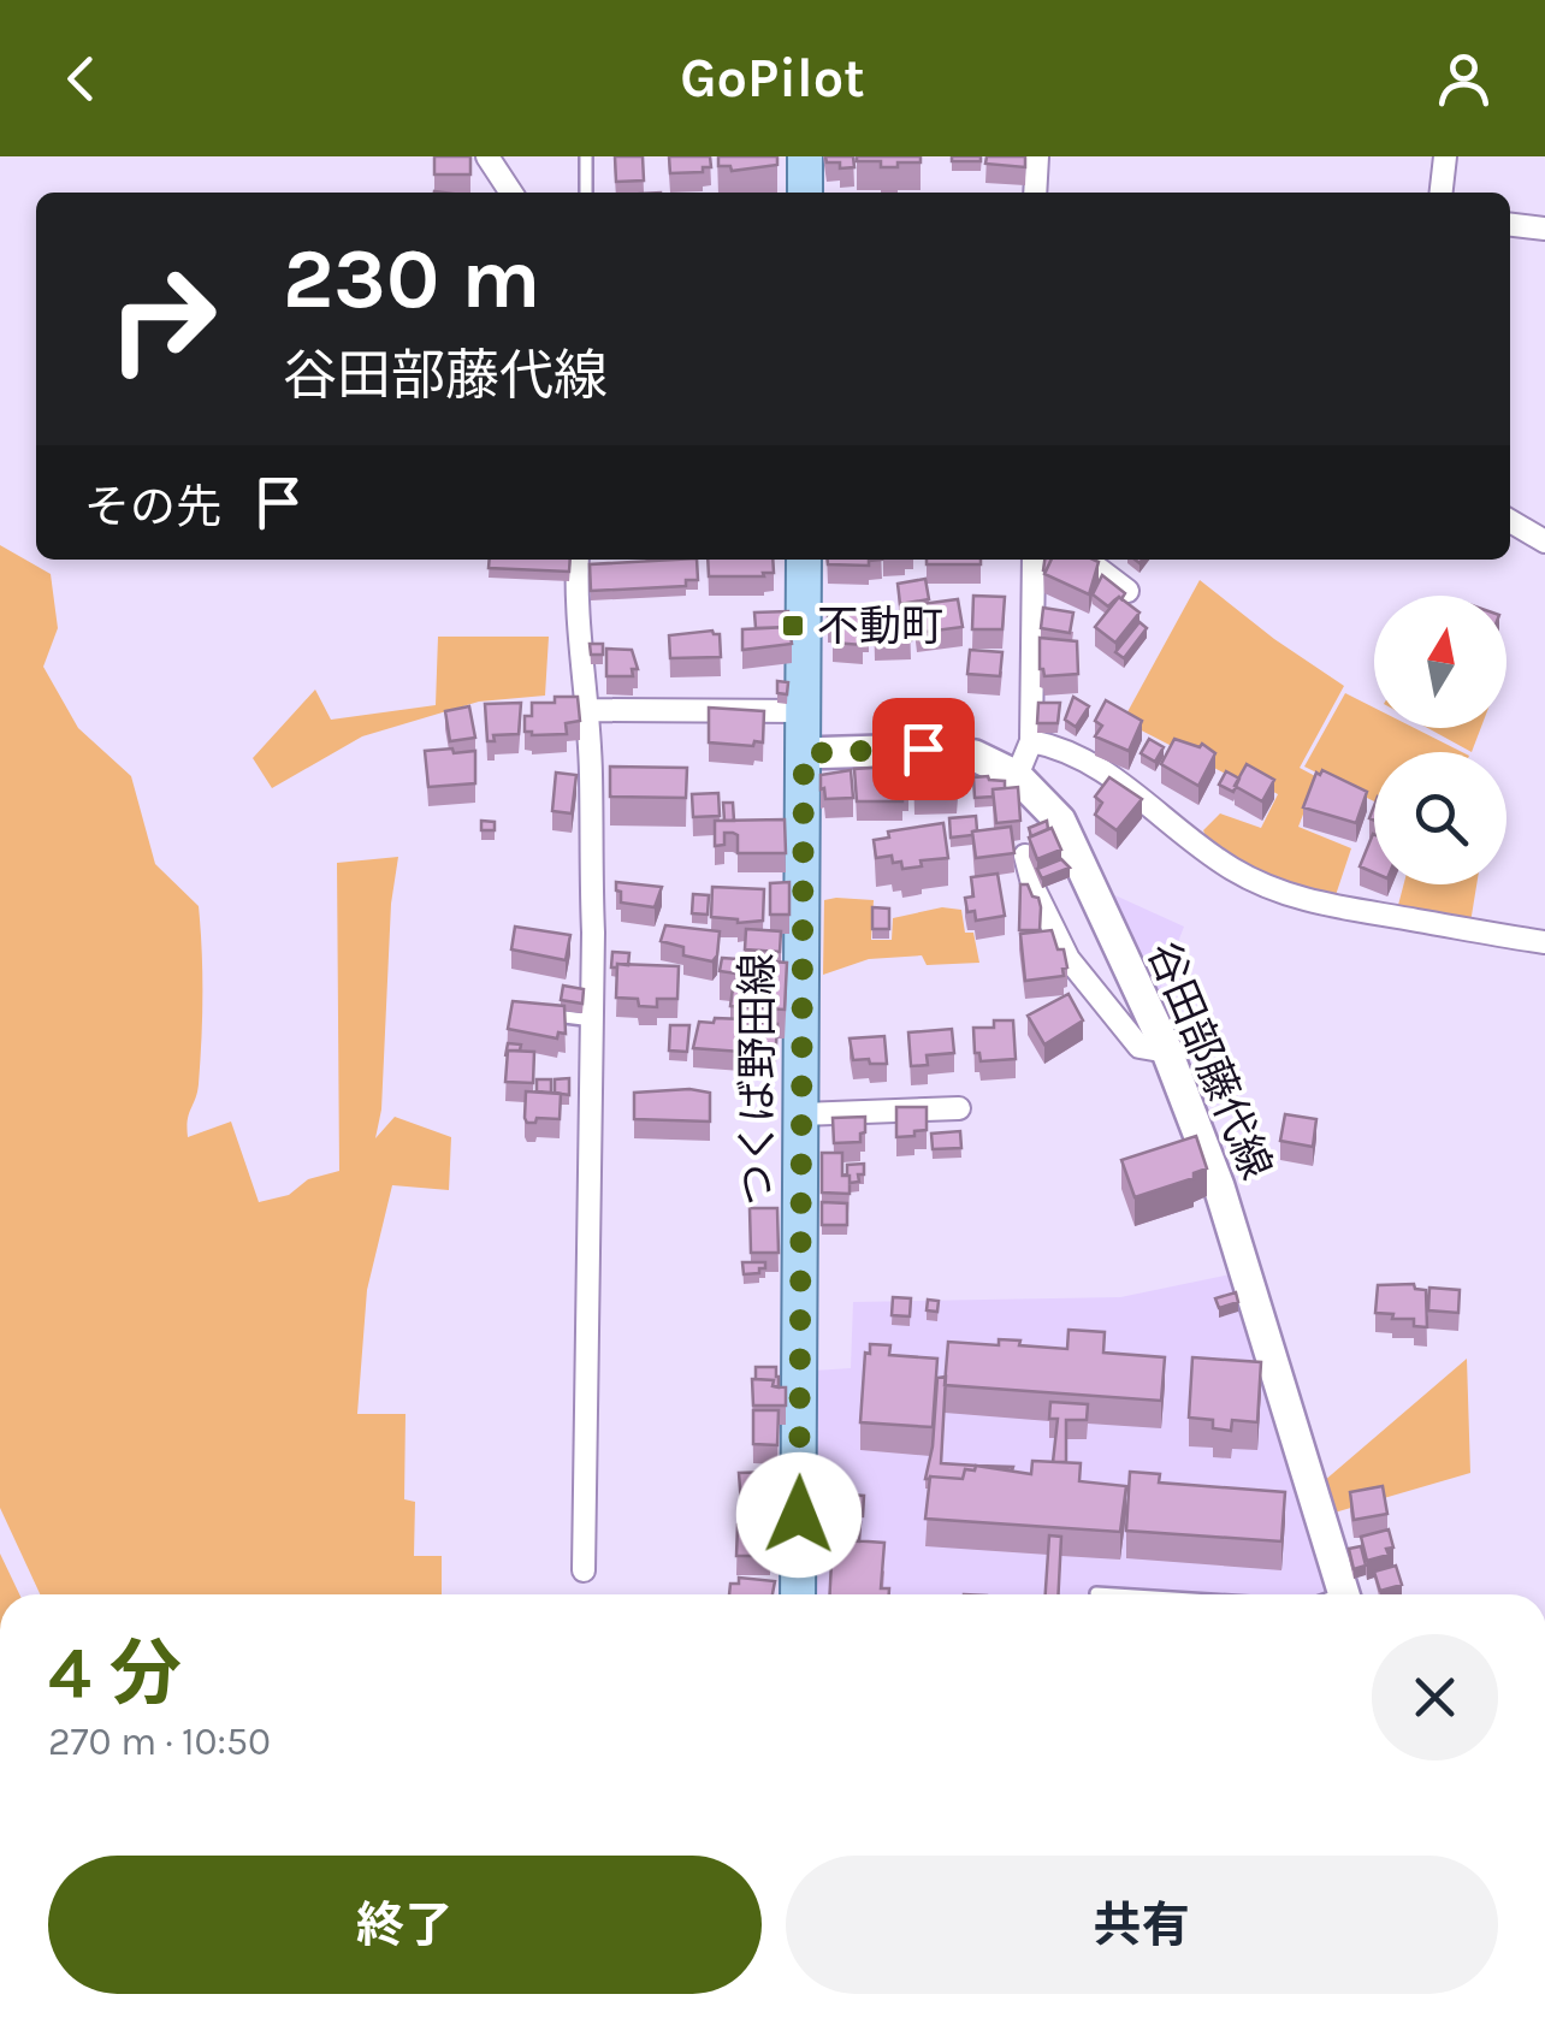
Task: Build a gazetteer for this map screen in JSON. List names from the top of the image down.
{
  "streets": {
    "main road": ["谷田部藤代線", "つくば野田線"]
  },
  "crossings": [
    ["谷田部藤代線", "つくば野田線"]
  ],
  "places": {
    "transit": ["不動町"]
  },
  "north": "top",
  "page": {
    "header": "GoPilot",
    "turn": ["230 m", "谷田部藤代線"],
    "then": "その先",
    "heading": ["4 分", "270 m · 10:50"],
    "buttons": ["終了", "共有"]
  }
}
